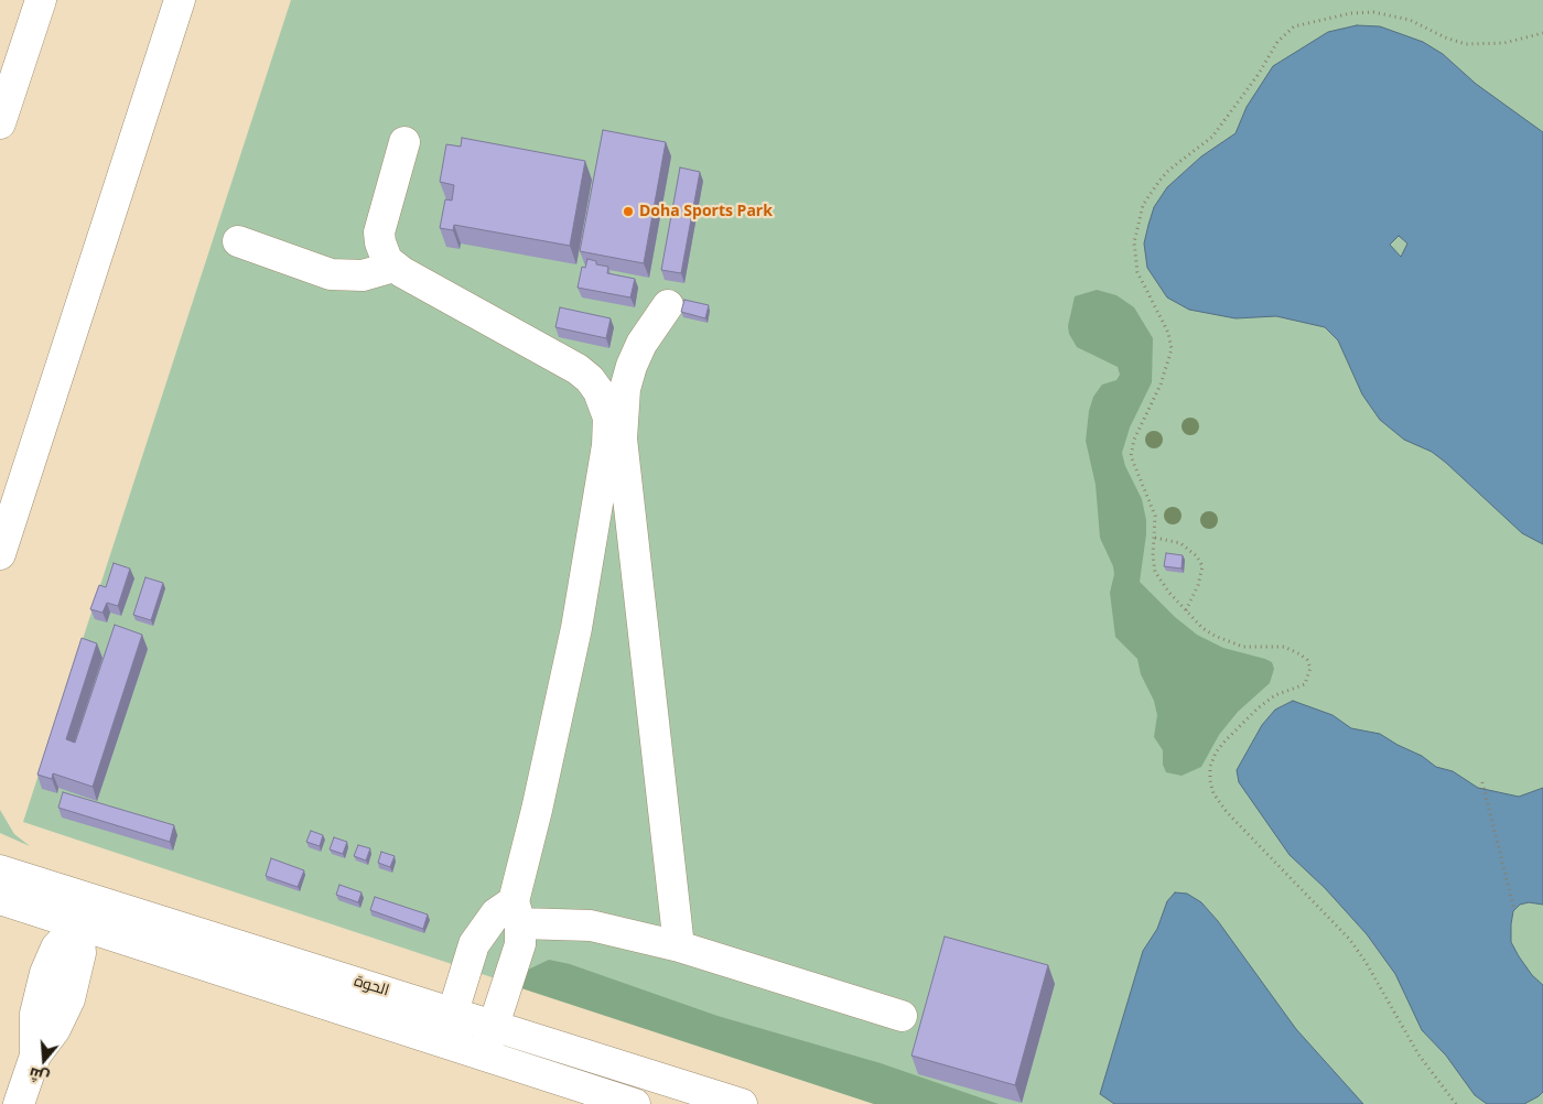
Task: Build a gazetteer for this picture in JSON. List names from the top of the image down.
{
  "streets": {
    "street": ["الحوة"]
  },
  "places": ["Doha Sports Park"],
  "north": "bottom"
}
